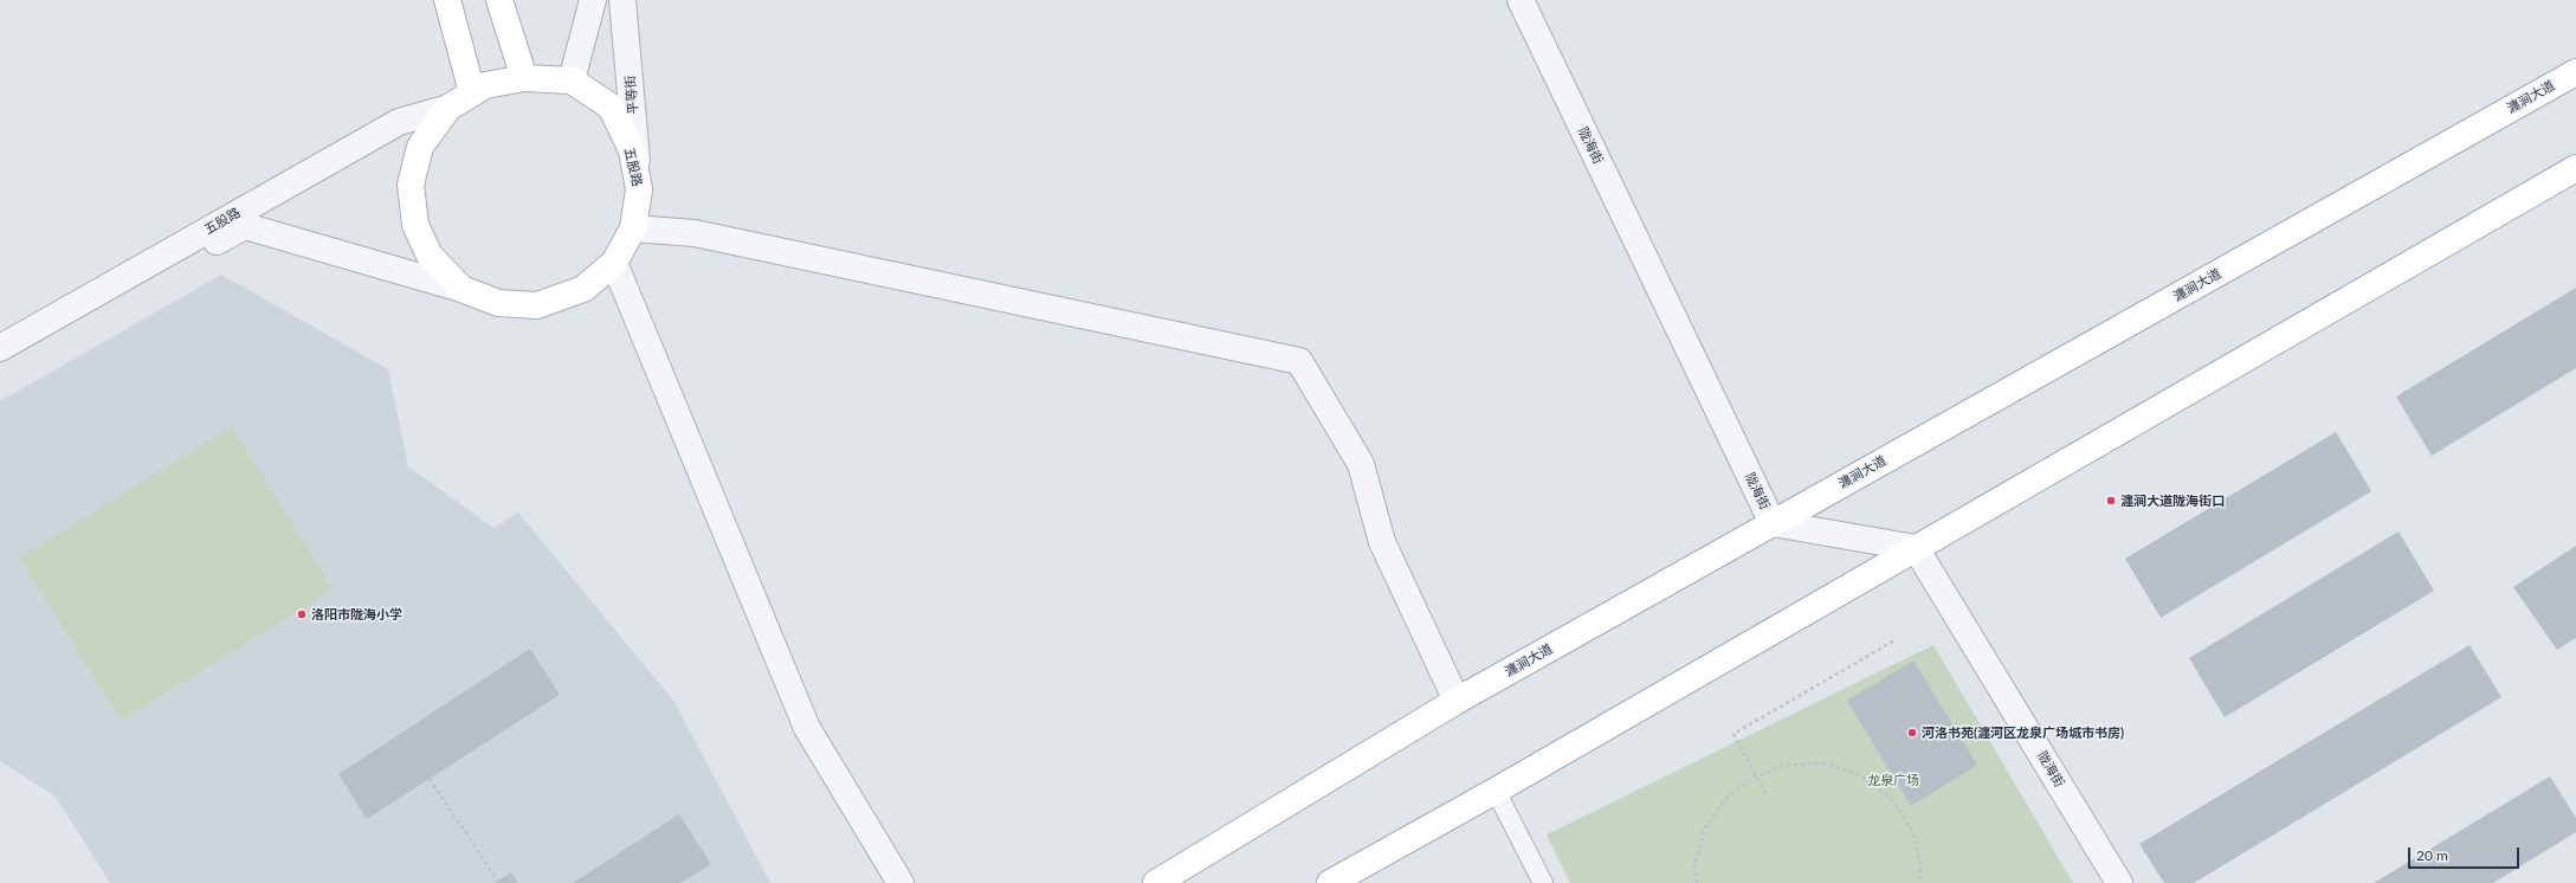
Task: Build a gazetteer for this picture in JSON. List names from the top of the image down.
{
  "streets": {
    "main road": ["瀍涧大道", "五股路"],
    "street": ["平等街", "陇海街"]
  },
  "crossings": [
    ["平等街", "五股路"],
    ["瀍涧大道", "陇海街"]
  ],
  "parks": ["龙泉广场"],
  "places": ["瀍涧大道陇海街口", "洛阳市陇海小学", "河洛书苑(瀍河区龙泉广场城市书房)"],
  "scale_bar": "20 m"
}
